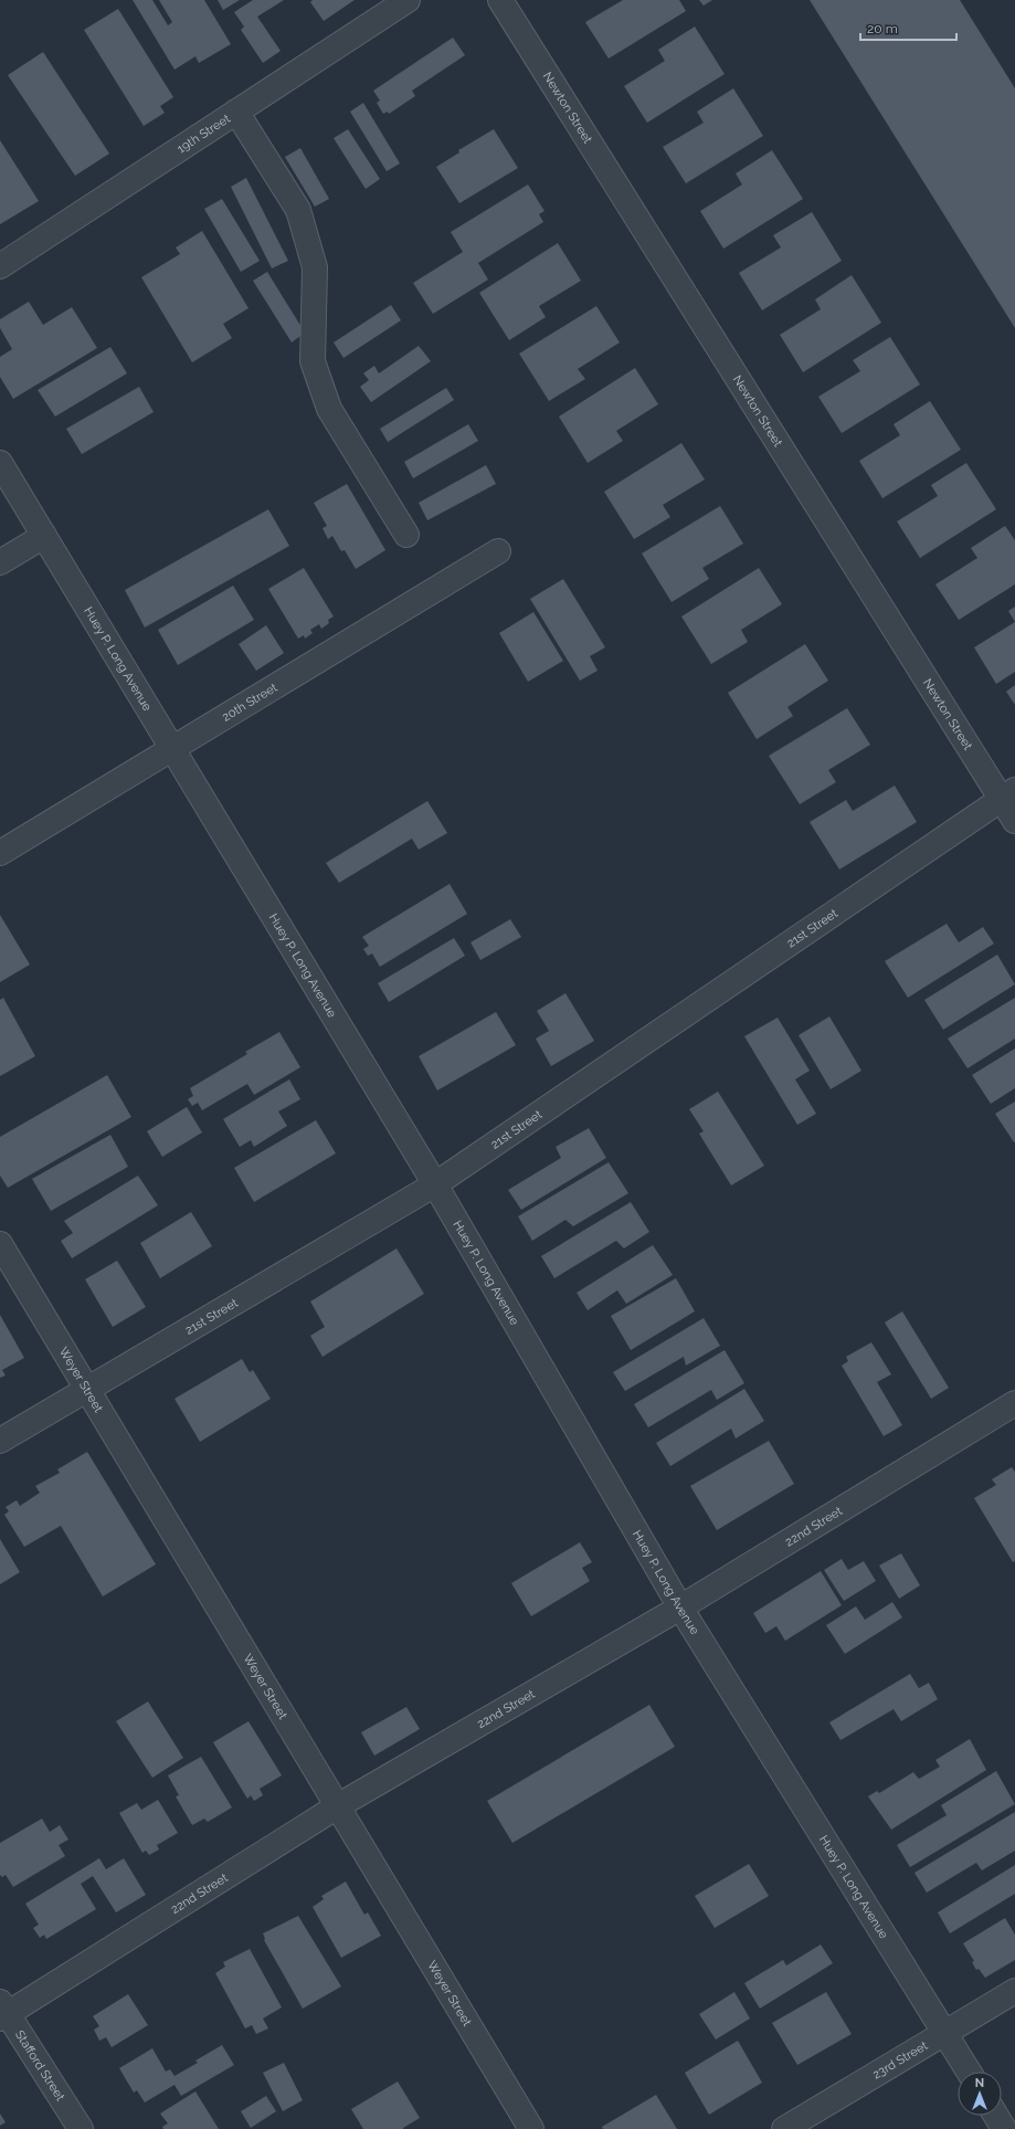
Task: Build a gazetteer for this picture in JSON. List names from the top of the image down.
{
  "streets": {
    "street": [
      "Newton Street",
      "19th Street",
      "Huey P. Long Avenue",
      "20th Street",
      "21st Street",
      "Weyer Street",
      "22nd Street",
      "23rd Street",
      "Stafford Street"
    ]
  },
  "crossings": [
    ["Newton Street", "21st Street"],
    ["Huey P. Long Avenue", "20th Street"],
    ["Huey P. Long Avenue", "21st Street"],
    ["Huey P. Long Avenue", "22nd Street"],
    ["Huey P. Long Avenue", "23rd Street"],
    ["21st Street", "Weyer Street"],
    ["Weyer Street", "22nd Street"],
    ["22nd Street", "Stafford Street"]
  ],
  "scale_bar": "20 m",
  "north": "top"
}
